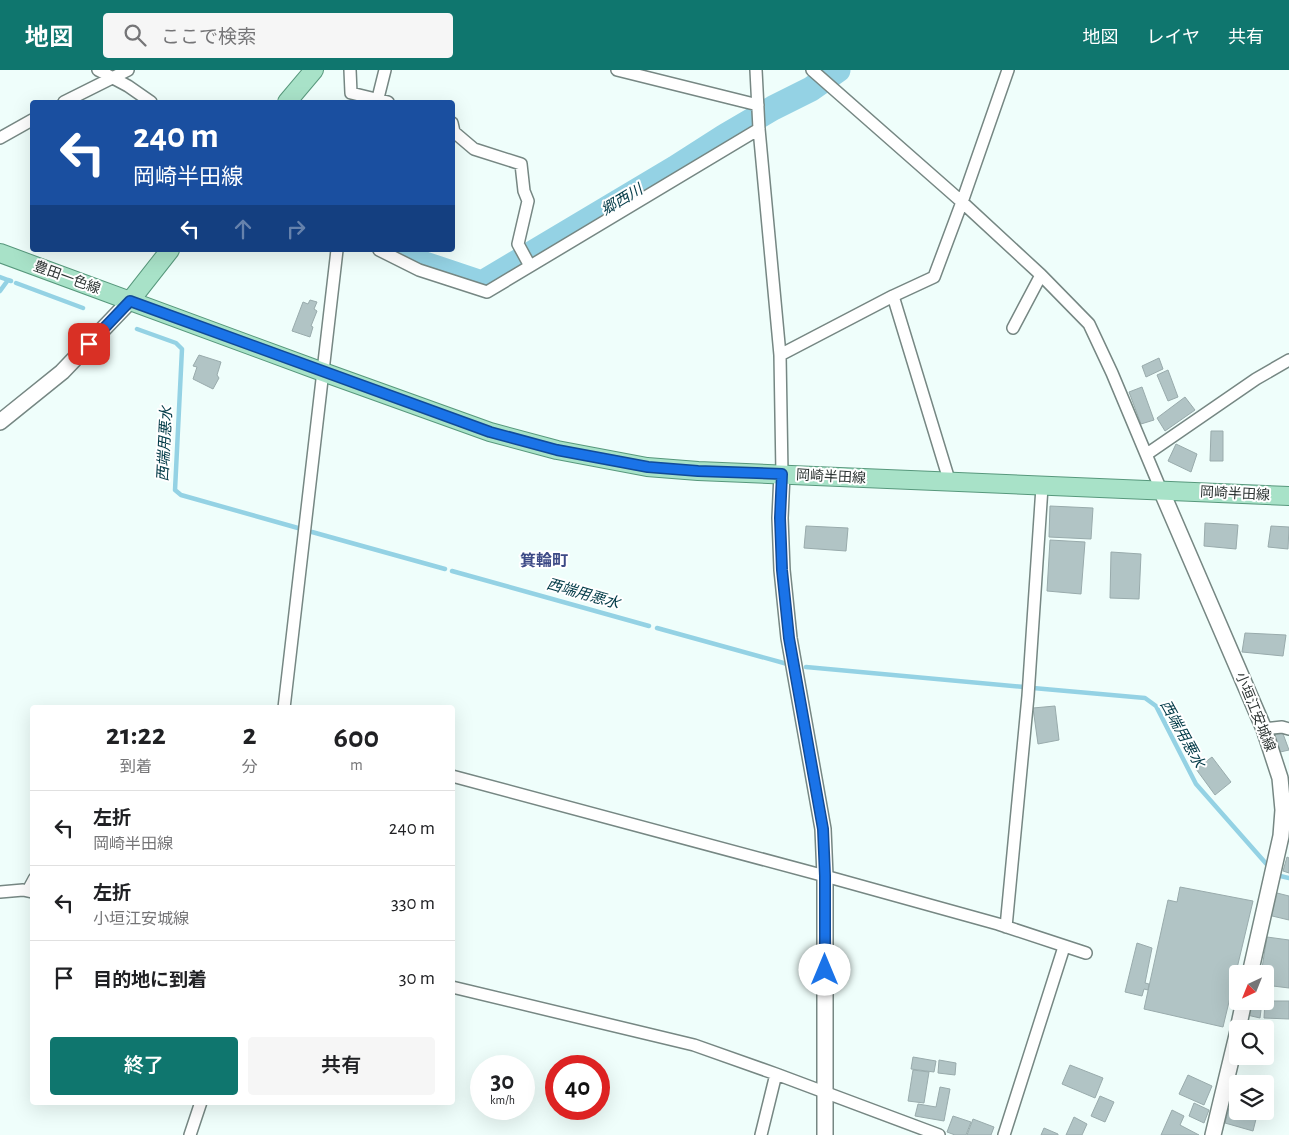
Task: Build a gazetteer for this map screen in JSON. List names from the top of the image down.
{
  "streets": {
    "main road": ["豊田一色線", "岡崎半田線", "小垣江安城線"]
  },
  "crossings": [
    ["豊田一色線", "岡崎半田線"],
    ["岡崎半田線", "小垣江安城線"]
  ],
  "districts": ["箕輪町"],
  "water": ["郷西川", "西端用悪水"],
  "north": "bottom left",
  "page": {
    "header": "地図",
    "search": "ここで検索",
    "nav": ["地図", "レイヤ", "共有"],
    "turn": ["240 m", "岡崎半田線"],
    "eta": [
      "21:22",
      "到着",
      "2",
      "分",
      "600",
      "m"
    ],
    "list": [
      {
        "name": "左折",
        "note": "岡崎半田線",
        "value": "240 m"
      },
      {
        "name": "左折",
        "note": "小垣江安城線",
        "value": "330 m"
      },
      {
        "name": "目的地に到着",
        "value": "30 m"
      }
    ],
    "buttons": ["終了", "共有"],
    "speed": "30 km/h",
    "limit": "40"
  }
}
